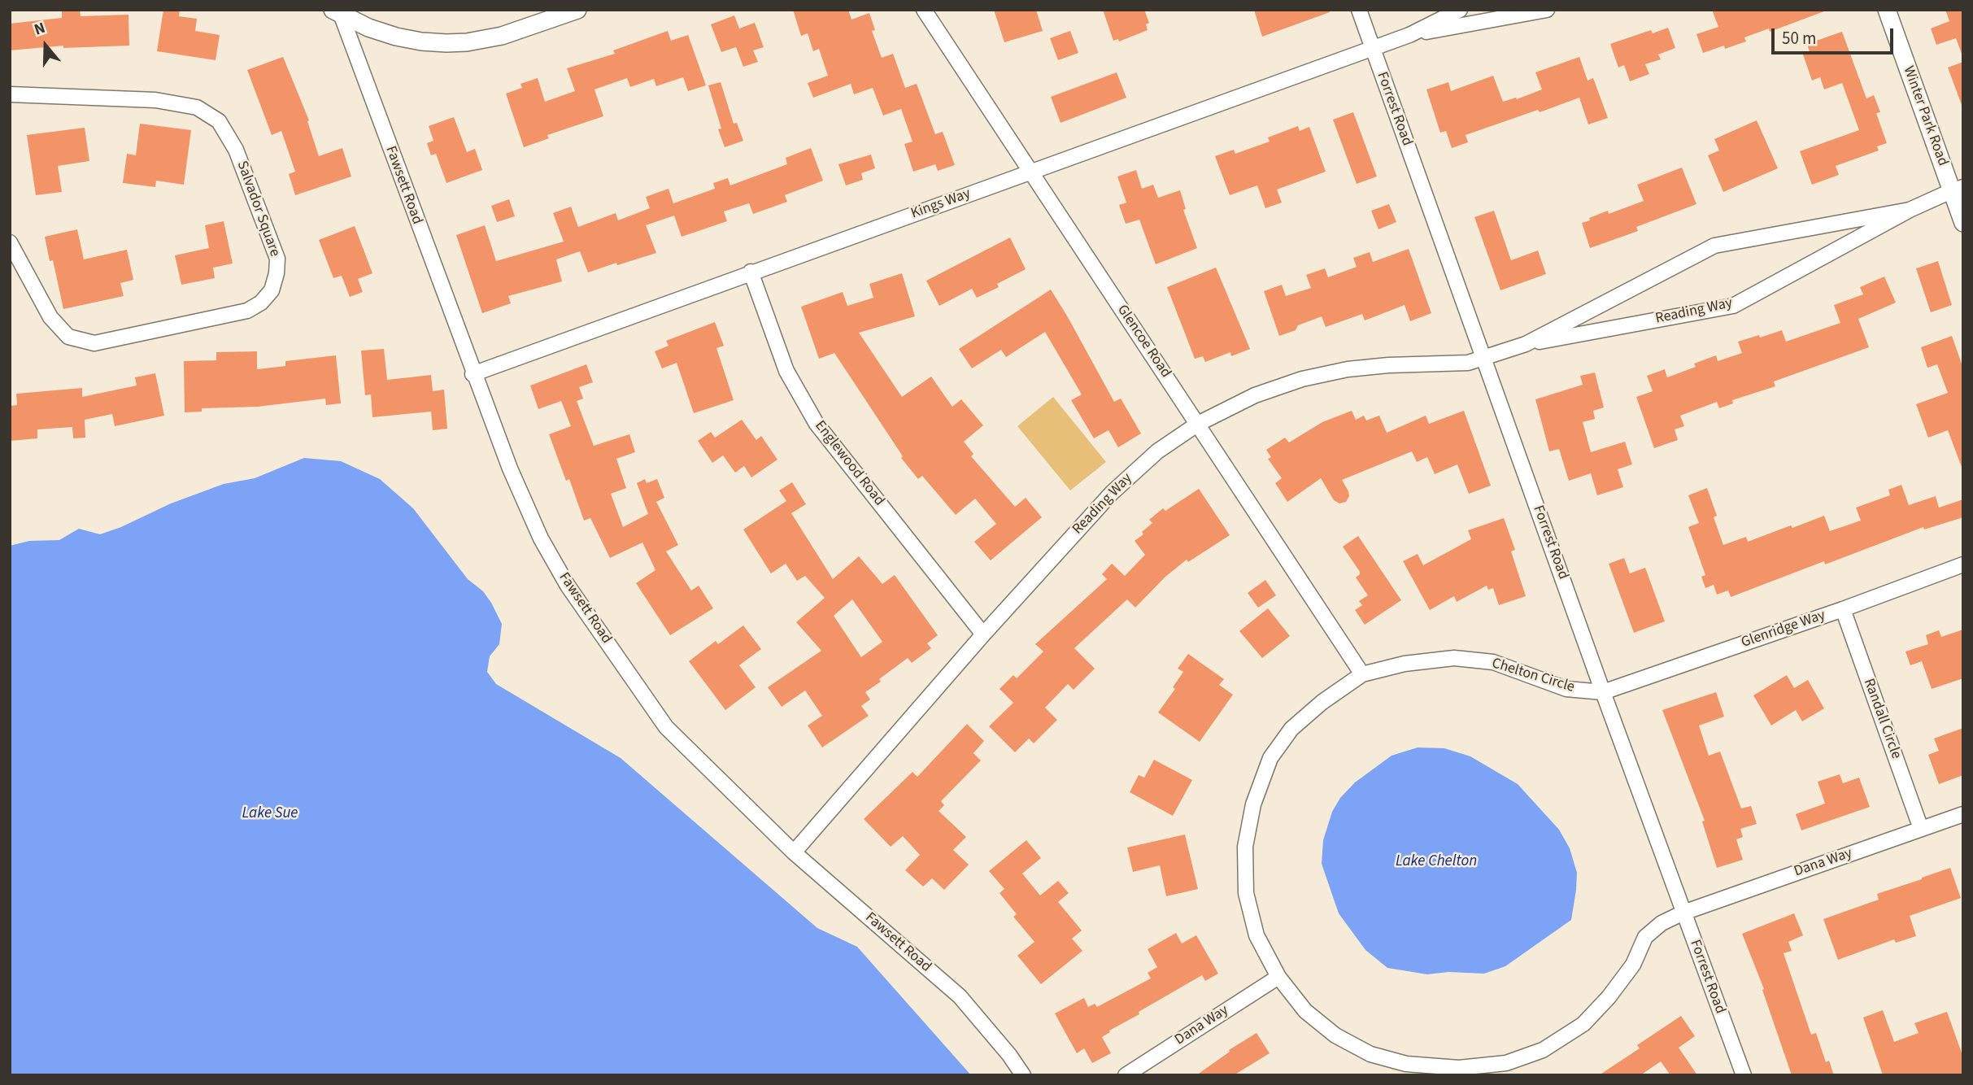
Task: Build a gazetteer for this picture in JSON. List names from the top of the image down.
{
  "streets": {
    "street": [
      "Forrest Road",
      "Winter Park Road",
      "Fawsett Road",
      "Kings Way",
      "Salvador Square",
      "Reading Way",
      "Glencoe Road",
      "Englewood Road",
      "Glenridge Way",
      "Chelton Circle",
      "Randall Circle",
      "Dana Way"
    ]
  },
  "crossings": [
    ["Forrest Road", "Kings Way"],
    ["Forrest Road", "Reading Way"],
    ["Forrest Road", "Glenridge Way"],
    ["Forrest Road", "Chelton Circle"],
    ["Forrest Road", "Dana Way"],
    ["Winter Park Road", "Reading Way"],
    ["Fawsett Road", "Kings Way"],
    ["Fawsett Road", "Reading Way"],
    ["Kings Way", "Glencoe Road"],
    ["Kings Way", "Englewood Road"],
    ["Reading Way", "Glencoe Road"],
    ["Reading Way", "Englewood Road"],
    ["Glencoe Road", "Chelton Circle"],
    ["Glenridge Way", "Chelton Circle"],
    ["Glenridge Way", "Randall Circle"],
    ["Chelton Circle", "Dana Way"],
    ["Randall Circle", "Dana Way"]
  ],
  "water": ["Lake Sue", "Lake Chelton"],
  "scale_bar": "50 m",
  "north": "top"
}
